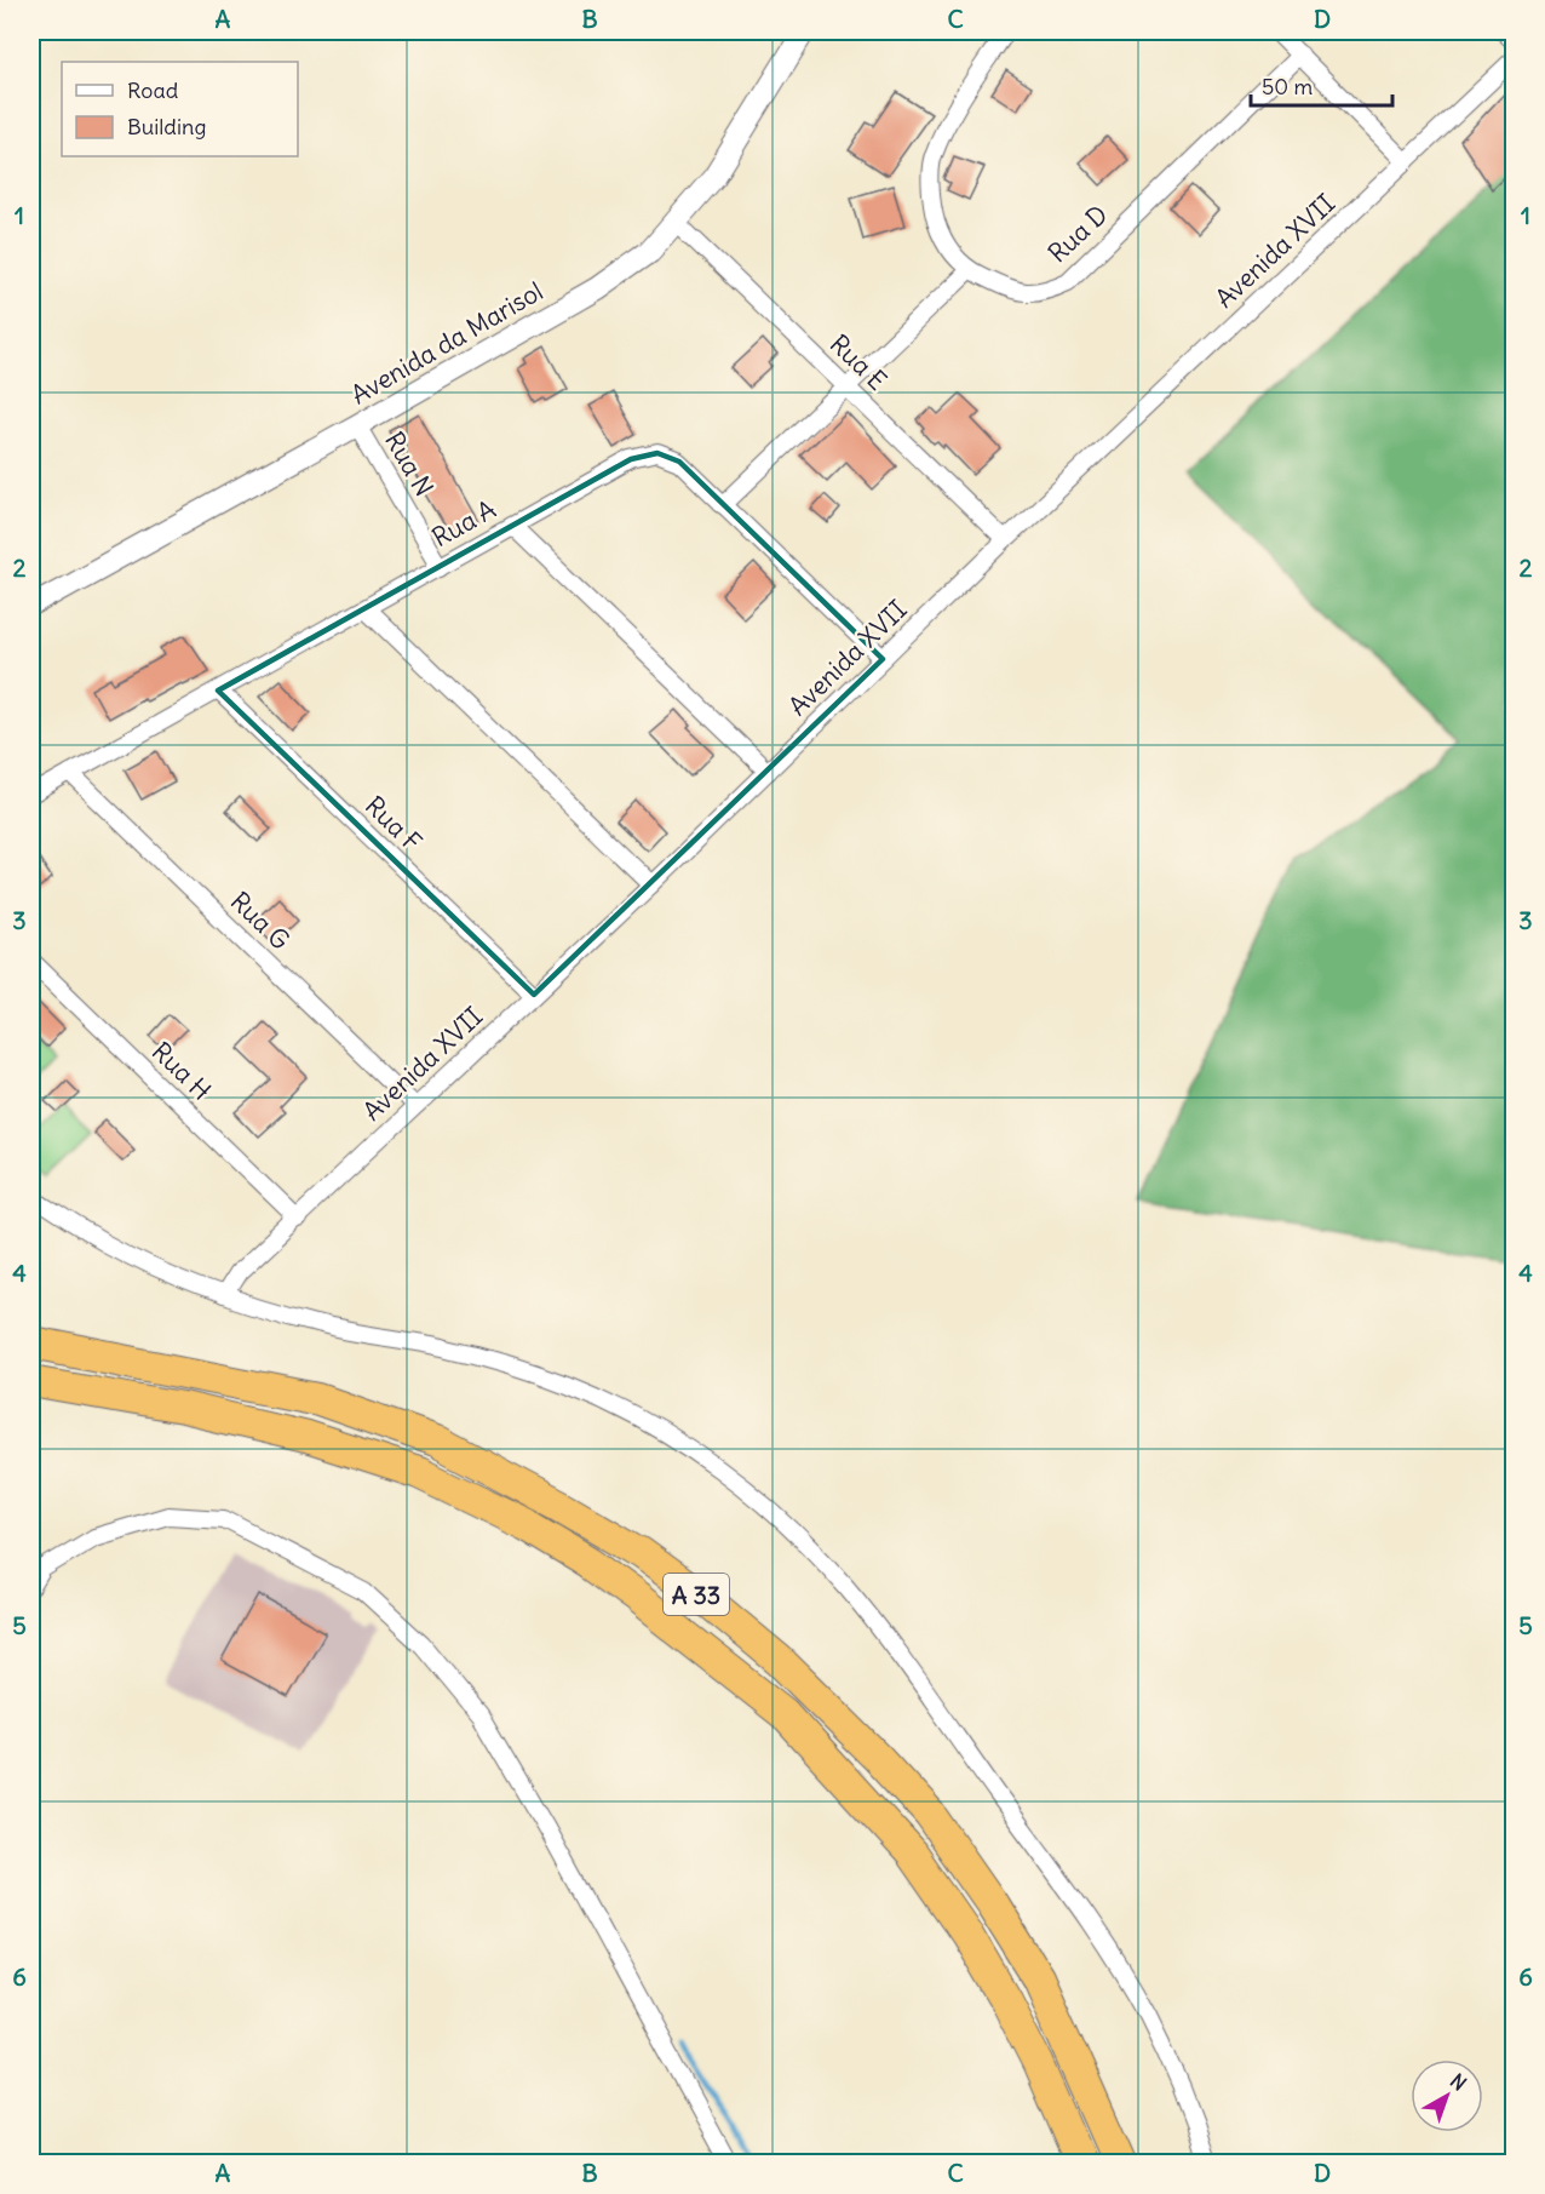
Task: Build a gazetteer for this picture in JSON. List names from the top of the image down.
{
  "streets": {
    "highway": ["A 33"],
    "street": [
      "Rua D",
      "Avenida XVII",
      "Avenida da Marisol",
      "Rua E",
      "Rua N",
      "Rua A",
      "Rua F",
      "Rua G",
      "Rua H"
    ]
  },
  "crossings": [
    ["Avenida XVII", "Rua E"],
    ["Avenida XVII", "Rua A"],
    ["Avenida XVII", "Rua F"],
    ["Avenida XVII", "Rua G"],
    ["Avenida XVII", "Rua H"],
    ["Avenida da Marisol", "Rua E"],
    ["Avenida da Marisol", "Rua N"],
    ["Rua N", "Rua A"],
    ["Rua A", "Rua F"],
    ["Rua A", "Rua G"]
  ],
  "legend": ["Road", "Building"],
  "scale_bar": "50 m",
  "north": "top right",
  "grid": {
    "columns": [
      "A",
      "B",
      "C",
      "D"
    ],
    "rows": [
      "1",
      "2",
      "3",
      "4",
      "5",
      "6"
    ]
  }
}
